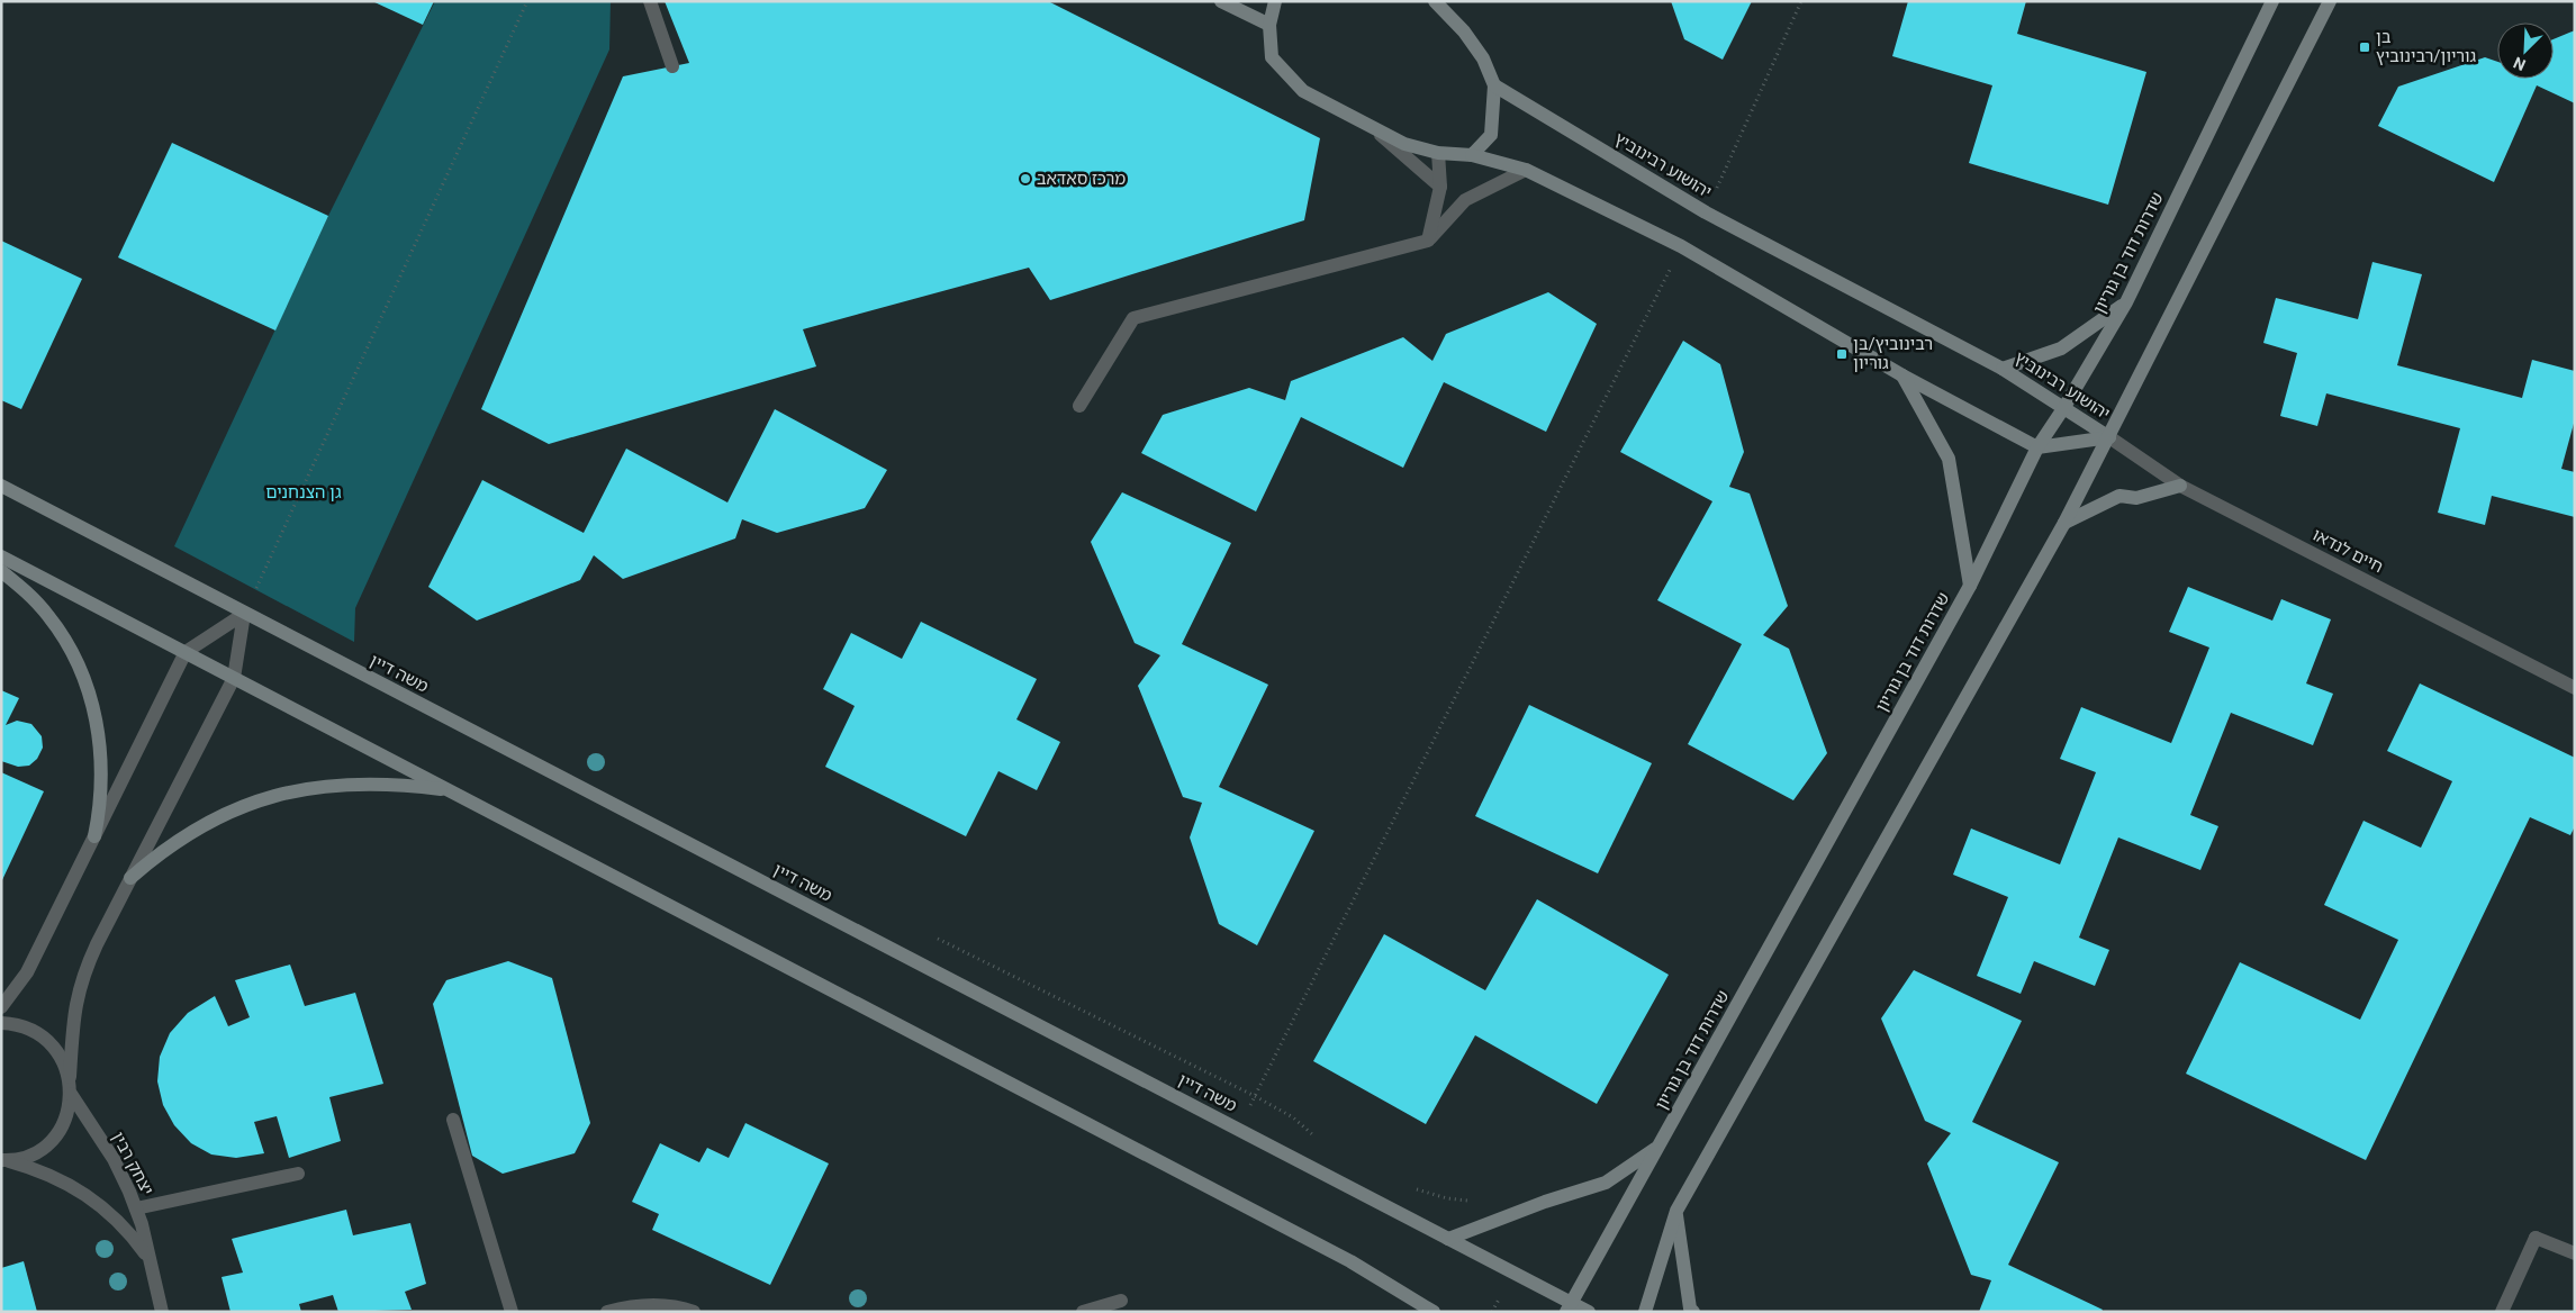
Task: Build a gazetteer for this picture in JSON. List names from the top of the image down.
{
  "streets": {
    "street": [
      "יהושוע רבינוביץ",
      "שדרות דוד בן גוריון",
      "חיים לנדאו",
      "משה דיין",
      "יצחק רבין"
    ]
  },
  "crossings": [
    ["יהושוע רבינוביץ", "שדרות דוד בן גוריון"],
    ["יהושוע רבינוביץ", "חיים לנדאו"],
    ["שדרות דוד בן גוריון", "משה דיין"]
  ],
  "parks": ["גן הצנחנים"],
  "places": {
    "transit": ["בן גוריון/רבינוביץ", "רבינוביץ/בן גוריון"],
    "other": ["מרכז סאדאב"]
  },
  "north": "bottom left"
}
